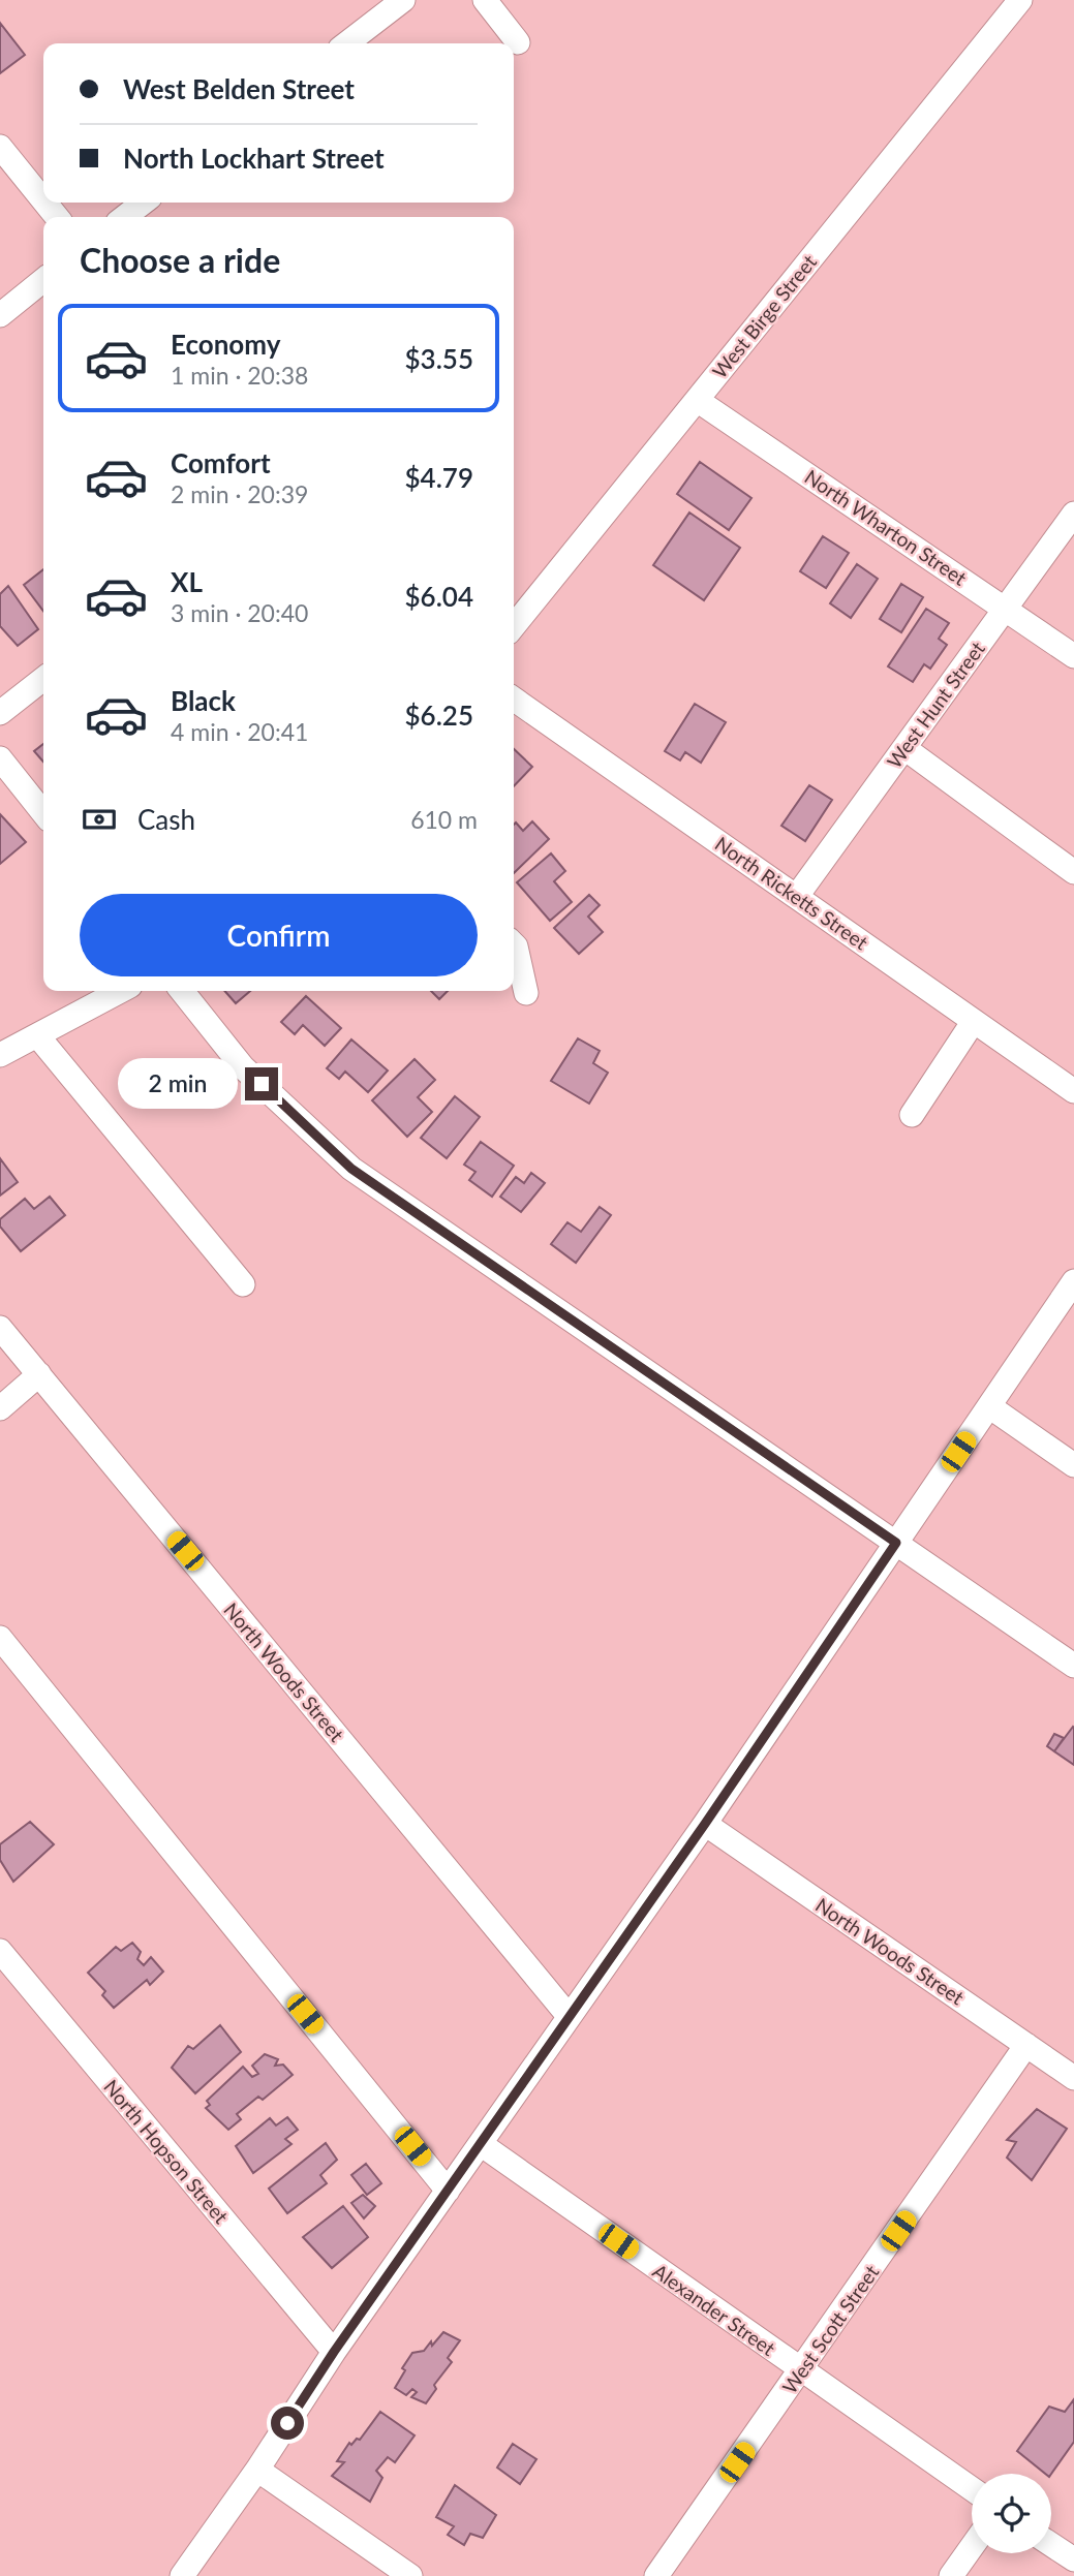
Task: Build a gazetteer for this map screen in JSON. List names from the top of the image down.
{
  "streets": {
    "street": [
      "West Birge Street",
      "North Wharton Street",
      "West Hunt Street",
      "North Ricketts Street",
      "North Woods Street",
      "North Hopson Street",
      "Alexander Street",
      "West Scott Street"
    ]
  },
  "crossings": [
    ["West Birge Street", "North Wharton Street"],
    ["North Wharton Street", "West Hunt Street"],
    ["West Hunt Street", "North Ricketts Street"],
    ["North Woods Street", "West Scott Street"],
    ["Alexander Street", "West Scott Street"]
  ],
  "page": {
    "banner": ["West Belden Street", "North Lockhart Street"],
    "heading": "Choose a ride",
    "list": [
      {
        "name": "Economy",
        "note": "1 min · 20:38",
        "value": "$3.55"
      },
      {
        "name": "Comfort",
        "note": "2 min · 20:39",
        "value": "$4.79"
      },
      {
        "name": "XL",
        "note": "3 min · 20:40",
        "value": "$6.04"
      },
      {
        "name": "Black",
        "note": "4 min · 20:41",
        "value": "$6.25"
      }
    ],
    "pay": ["Cash", "610 m"],
    "buttons": "Confirm",
    "bubble": "2 min"
  }
}
